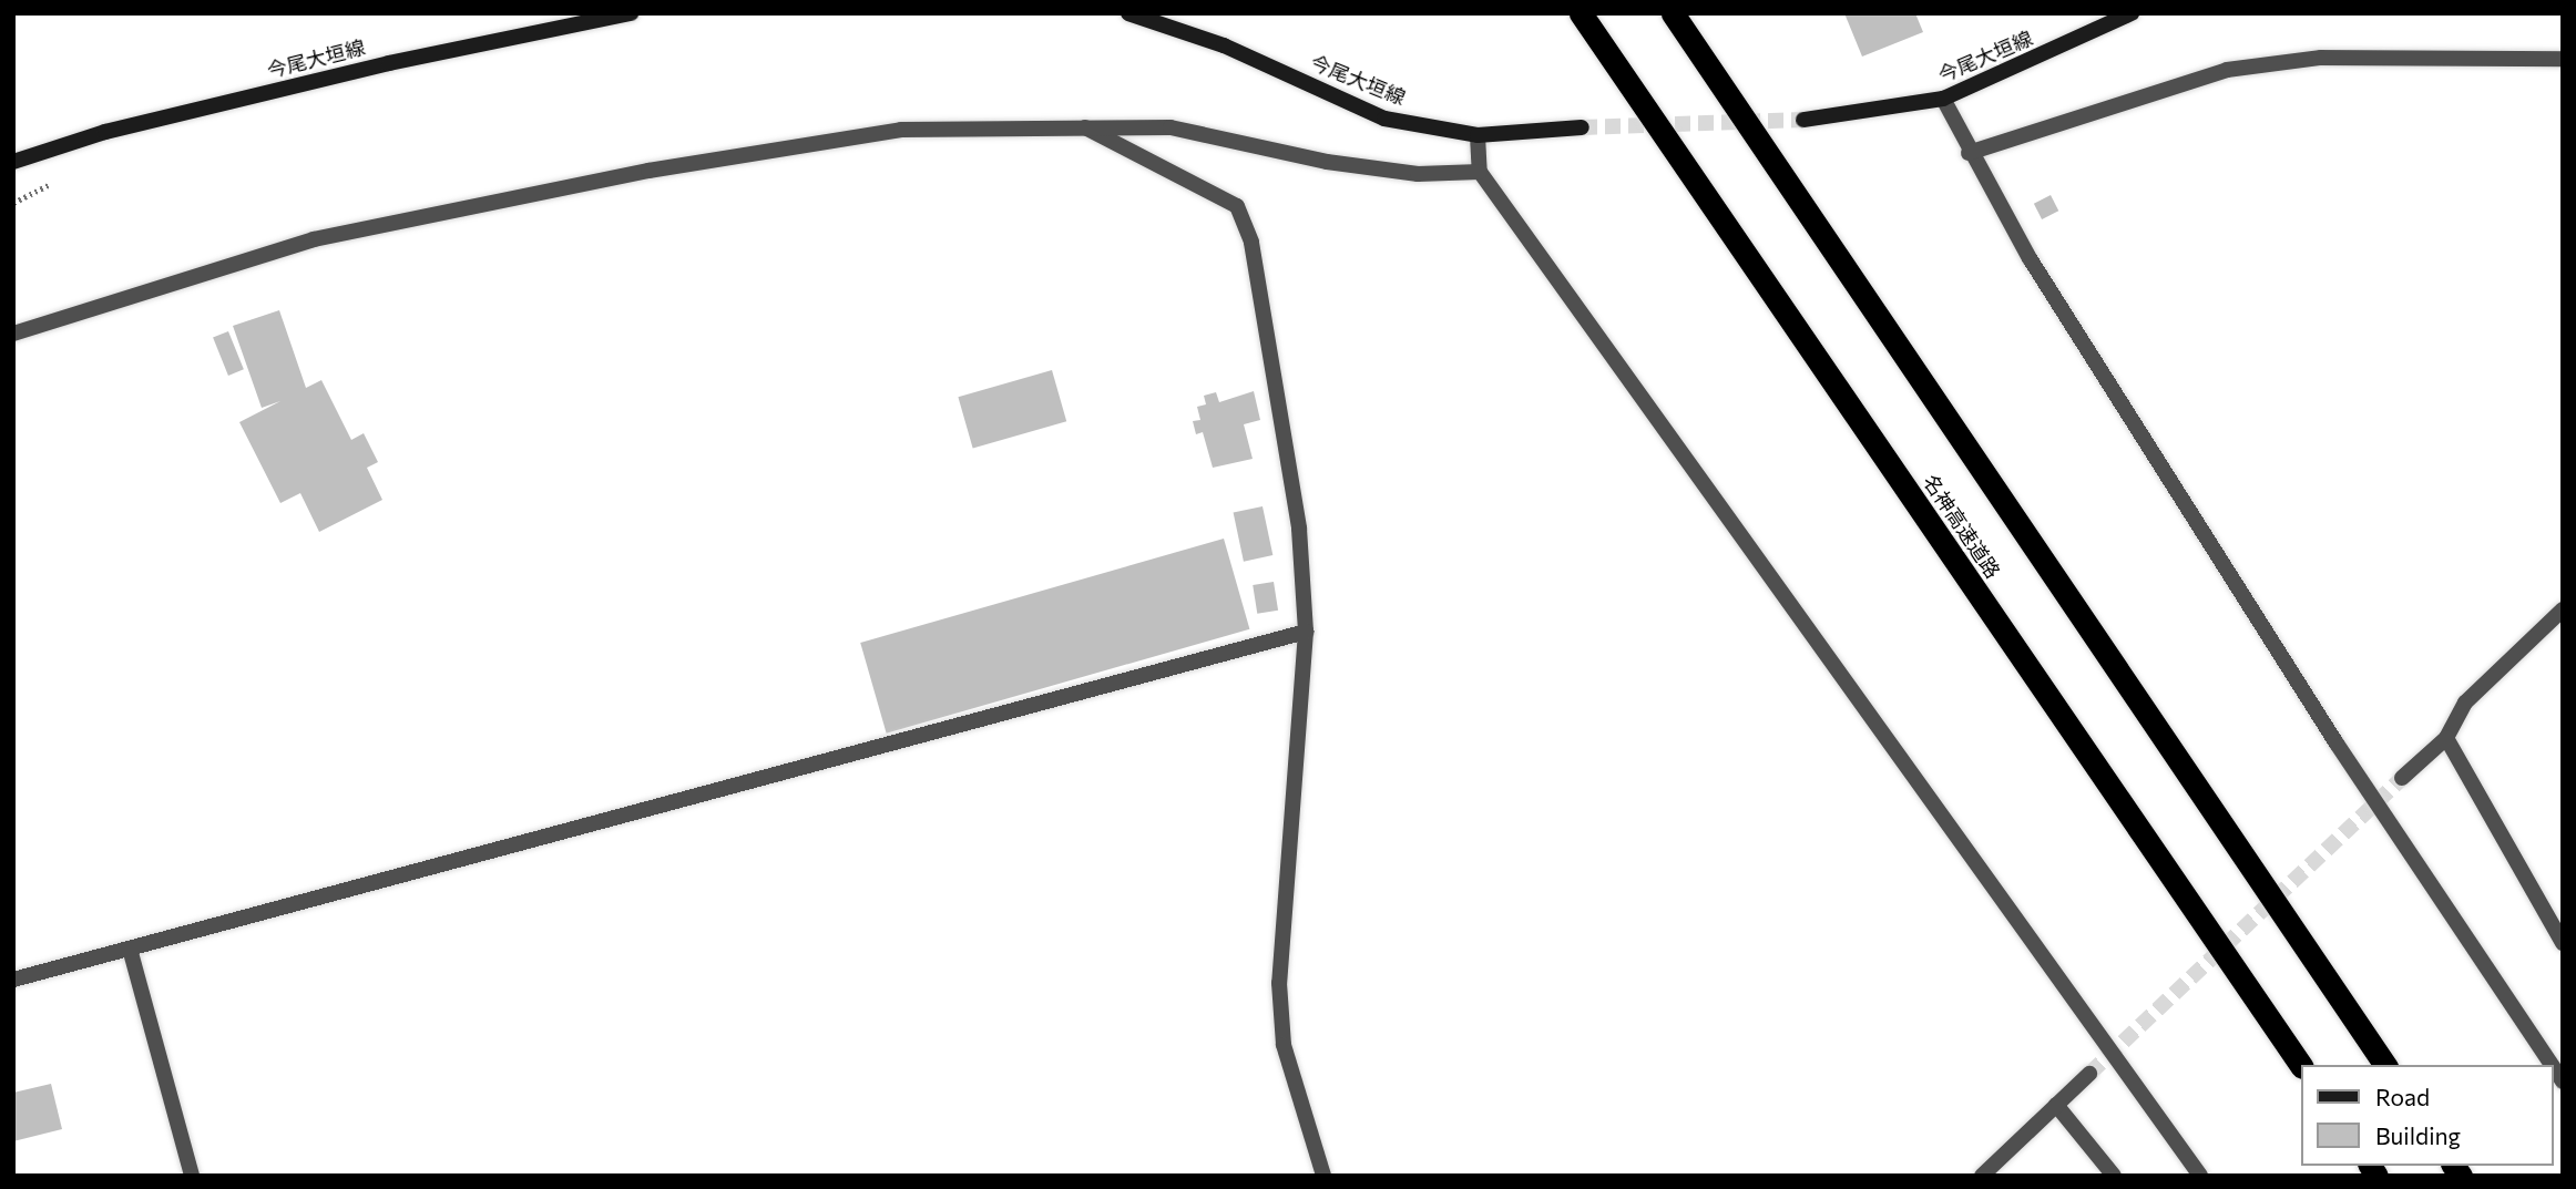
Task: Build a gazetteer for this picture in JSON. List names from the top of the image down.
{
  "streets": {
    "highway": ["名神高速道路"],
    "main road": ["今尾大垣線"]
  },
  "legend": ["Road", "Building"]
}
